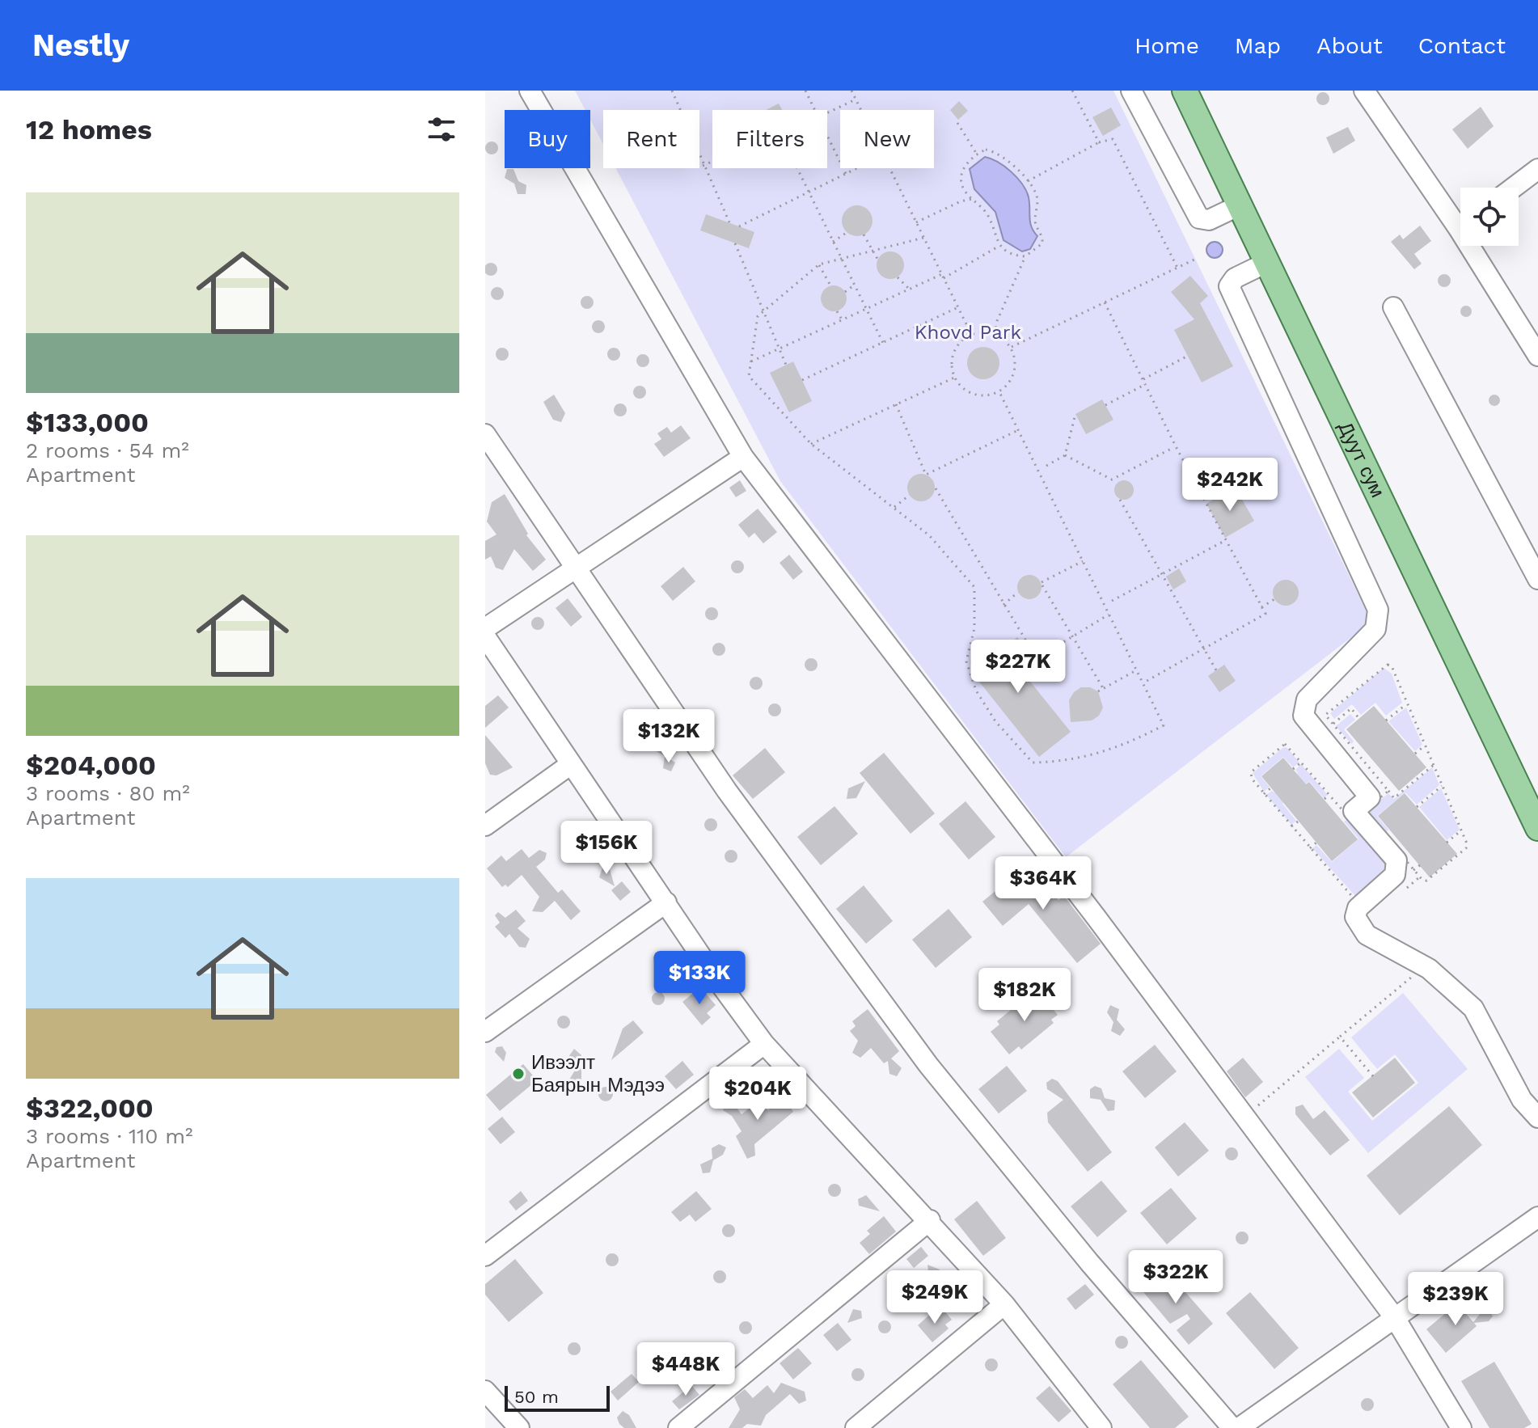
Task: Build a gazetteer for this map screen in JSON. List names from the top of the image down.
{
  "streets": {
    "main road": ["Дуут сум"]
  },
  "parks": ["Khovd Park"],
  "places": ["Ивээлт Баярын Мэдээ"],
  "scale_bar": "50 m",
  "page": {
    "header": "Nestly",
    "nav": [
      "Home",
      "Map",
      "About",
      "Contact"
    ],
    "heading": "12 homes",
    "chip": [
      "Buy",
      "Rent",
      "Filters",
      "New"
    ],
    "list": [
      {
        "name": "$133,000",
        "note": "2 rooms · 54 m² · Apartment"
      },
      {
        "name": "$204,000",
        "note": "3 rooms · 80 m² · Apartment"
      },
      {
        "name": "$322,000",
        "note": "3 rooms · 110 m² · Apartment"
      }
    ],
    "price": [
      "$242K",
      "$227K",
      "$132K",
      "$156K",
      "$364K",
      "$133K",
      "$182K",
      "$204K",
      "$322K",
      "$249K",
      "$239K",
      "$448K"
    ],
    "scale": "50 m"
  }
}
